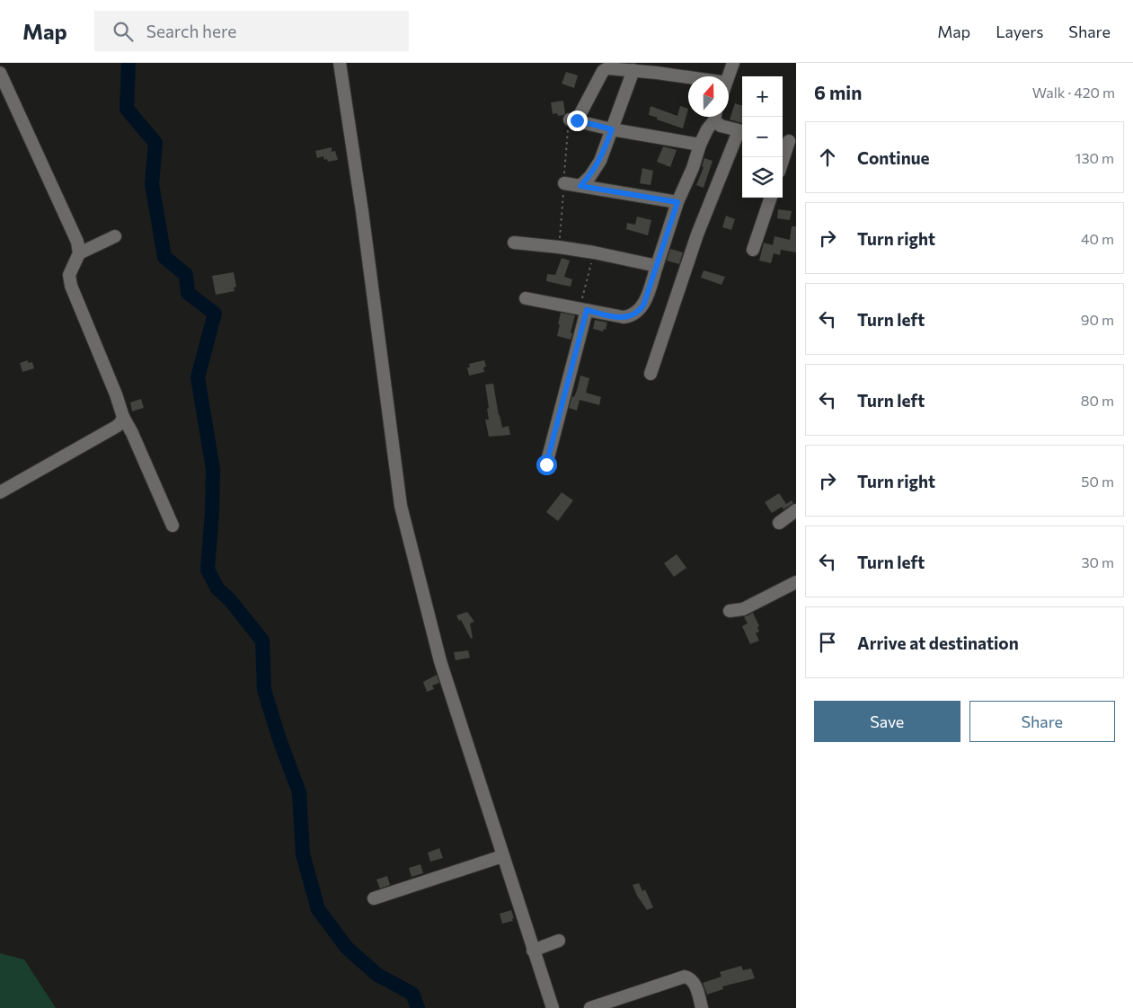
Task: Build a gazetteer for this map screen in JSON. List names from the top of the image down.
{
  "north": "top",
  "page": {
    "header": "Map",
    "search": "Search here",
    "nav": ["Map", "Layers", "Share"],
    "heading": ["6 min", "Walk · 420 m"],
    "map_buttons": ["+", "−"],
    "list": [
      ["Continue", "130 m"],
      ["Turn right", "40 m"],
      ["Turn left", "90 m"],
      ["Turn left", "80 m"],
      ["Turn right", "50 m"],
      ["Turn left", "30 m"],
      "Arrive at destination"
    ],
    "buttons": ["Save", "Share"]
  }
}
